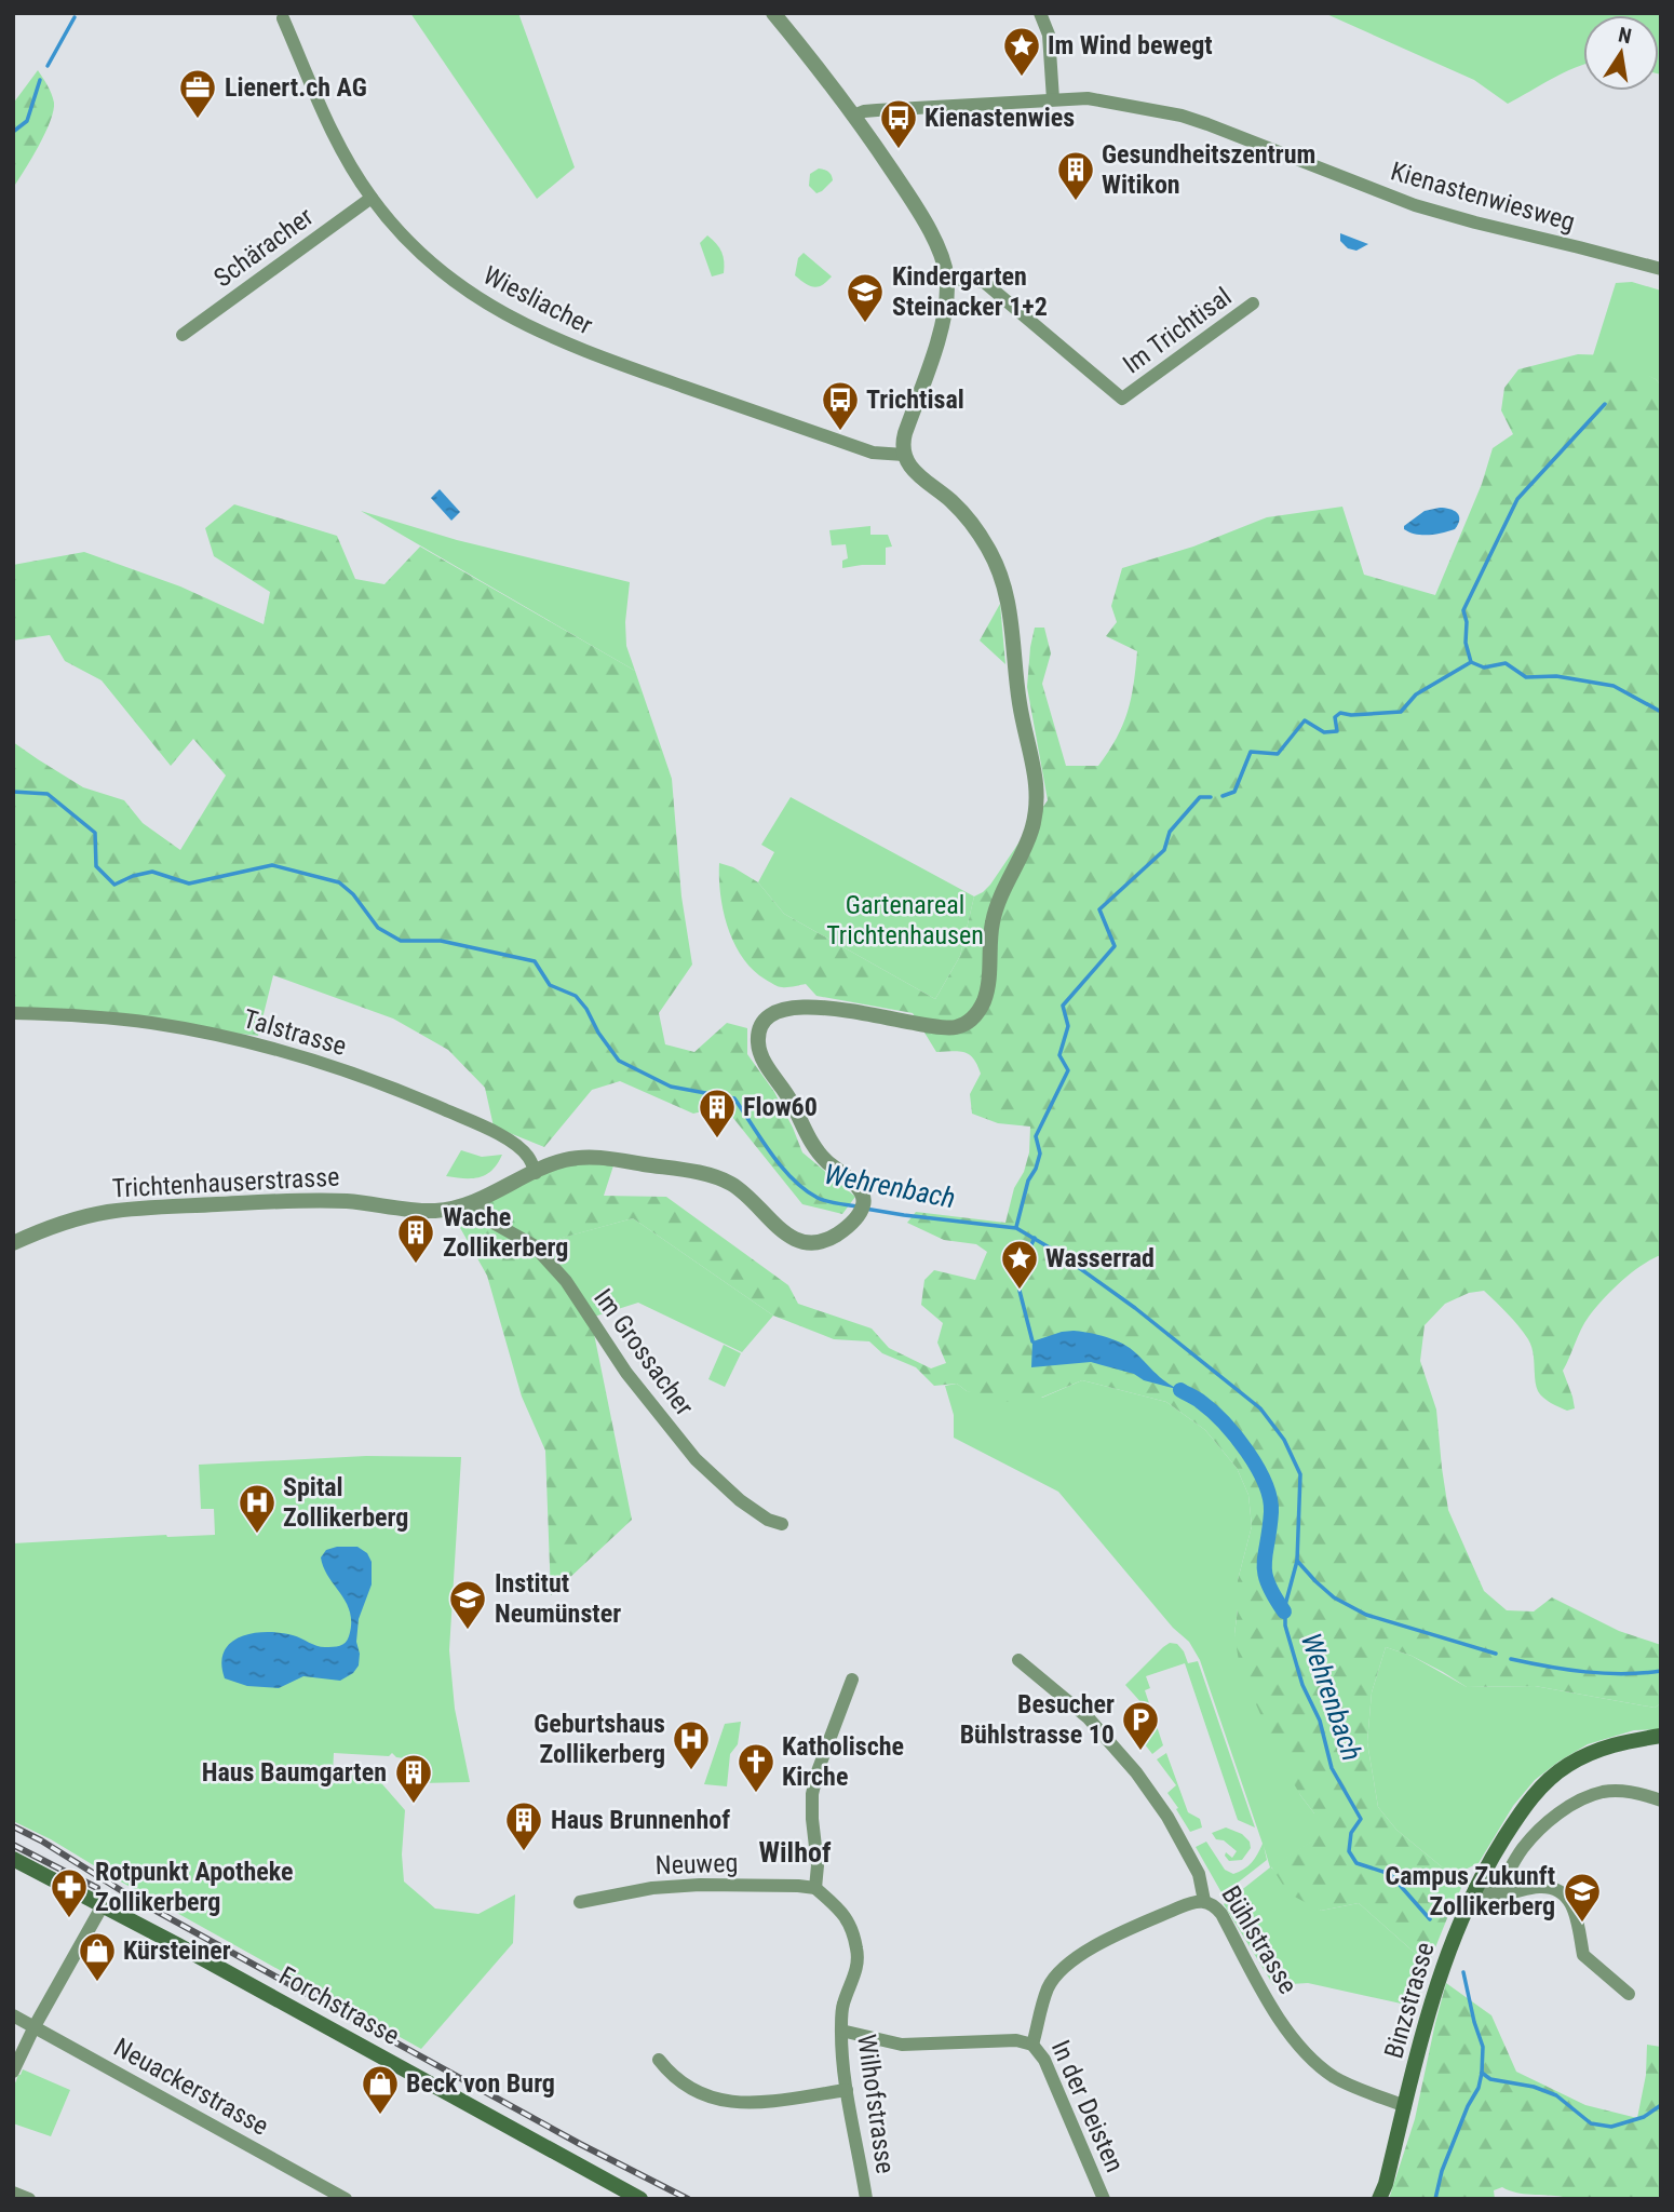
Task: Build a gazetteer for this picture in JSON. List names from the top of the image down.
{
  "streets": {
    "main road": ["Binzstrasse", "Forchstrasse"],
    "street": [
      "Kienastenwiesweg",
      "Schäracher",
      "Wiesliacher",
      "Im Trichtisal",
      "Talstrasse",
      "Trichtenhauserstrasse",
      "Im Grossacher",
      "Neuweg",
      "Bühlstrasse",
      "Neuackerstrasse",
      "Wilhofstrasse",
      "In der Deisten"
    ]
  },
  "crossings": [
    ["Schäracher", "Wiesliacher"],
    ["Wiesliacher", "Trichtenhauserstrasse"],
    ["Talstrasse", "Trichtenhauserstrasse"],
    ["Trichtenhauserstrasse", "Im Grossacher"],
    ["Neuweg", "Wilhofstrasse"],
    ["Bühlstrasse", "Binzstrasse"],
    ["Bühlstrasse", "In der Deisten"]
  ],
  "districts": ["Wilhof"],
  "water": ["Wehrenbach"],
  "parks": ["Gartenareal Trichtenhausen"],
  "places": {
    "place": ["Im Wind bewegt", "Wasserrad"],
    "office": ["Lienert.ch AG"],
    "bus stop": ["Kienastenwies", "Trichtisal"],
    "building": [
      "Gesundheitszentrum Witikon",
      "Flow60",
      "Wache Zollikerberg",
      "Haus Baumgarten",
      "Haus Brunnenhof"
    ],
    "school or university": ["Kindergarten Steinacker 1+2", "Institut Neumünster", "Campus Zukunft Zollikerberg"],
    "hospital": ["Spital Zollikerberg", "Geburtshaus Zollikerberg"],
    "parking": ["Besucher Bühlstrasse 10"],
    "church": ["Katholische Kirche"],
    "pharmacy": ["Rotpunkt Apotheke Zollikerberg"],
    "shop": ["Kürsteiner", "Beck von Burg"]
  },
  "north": "top"
}
